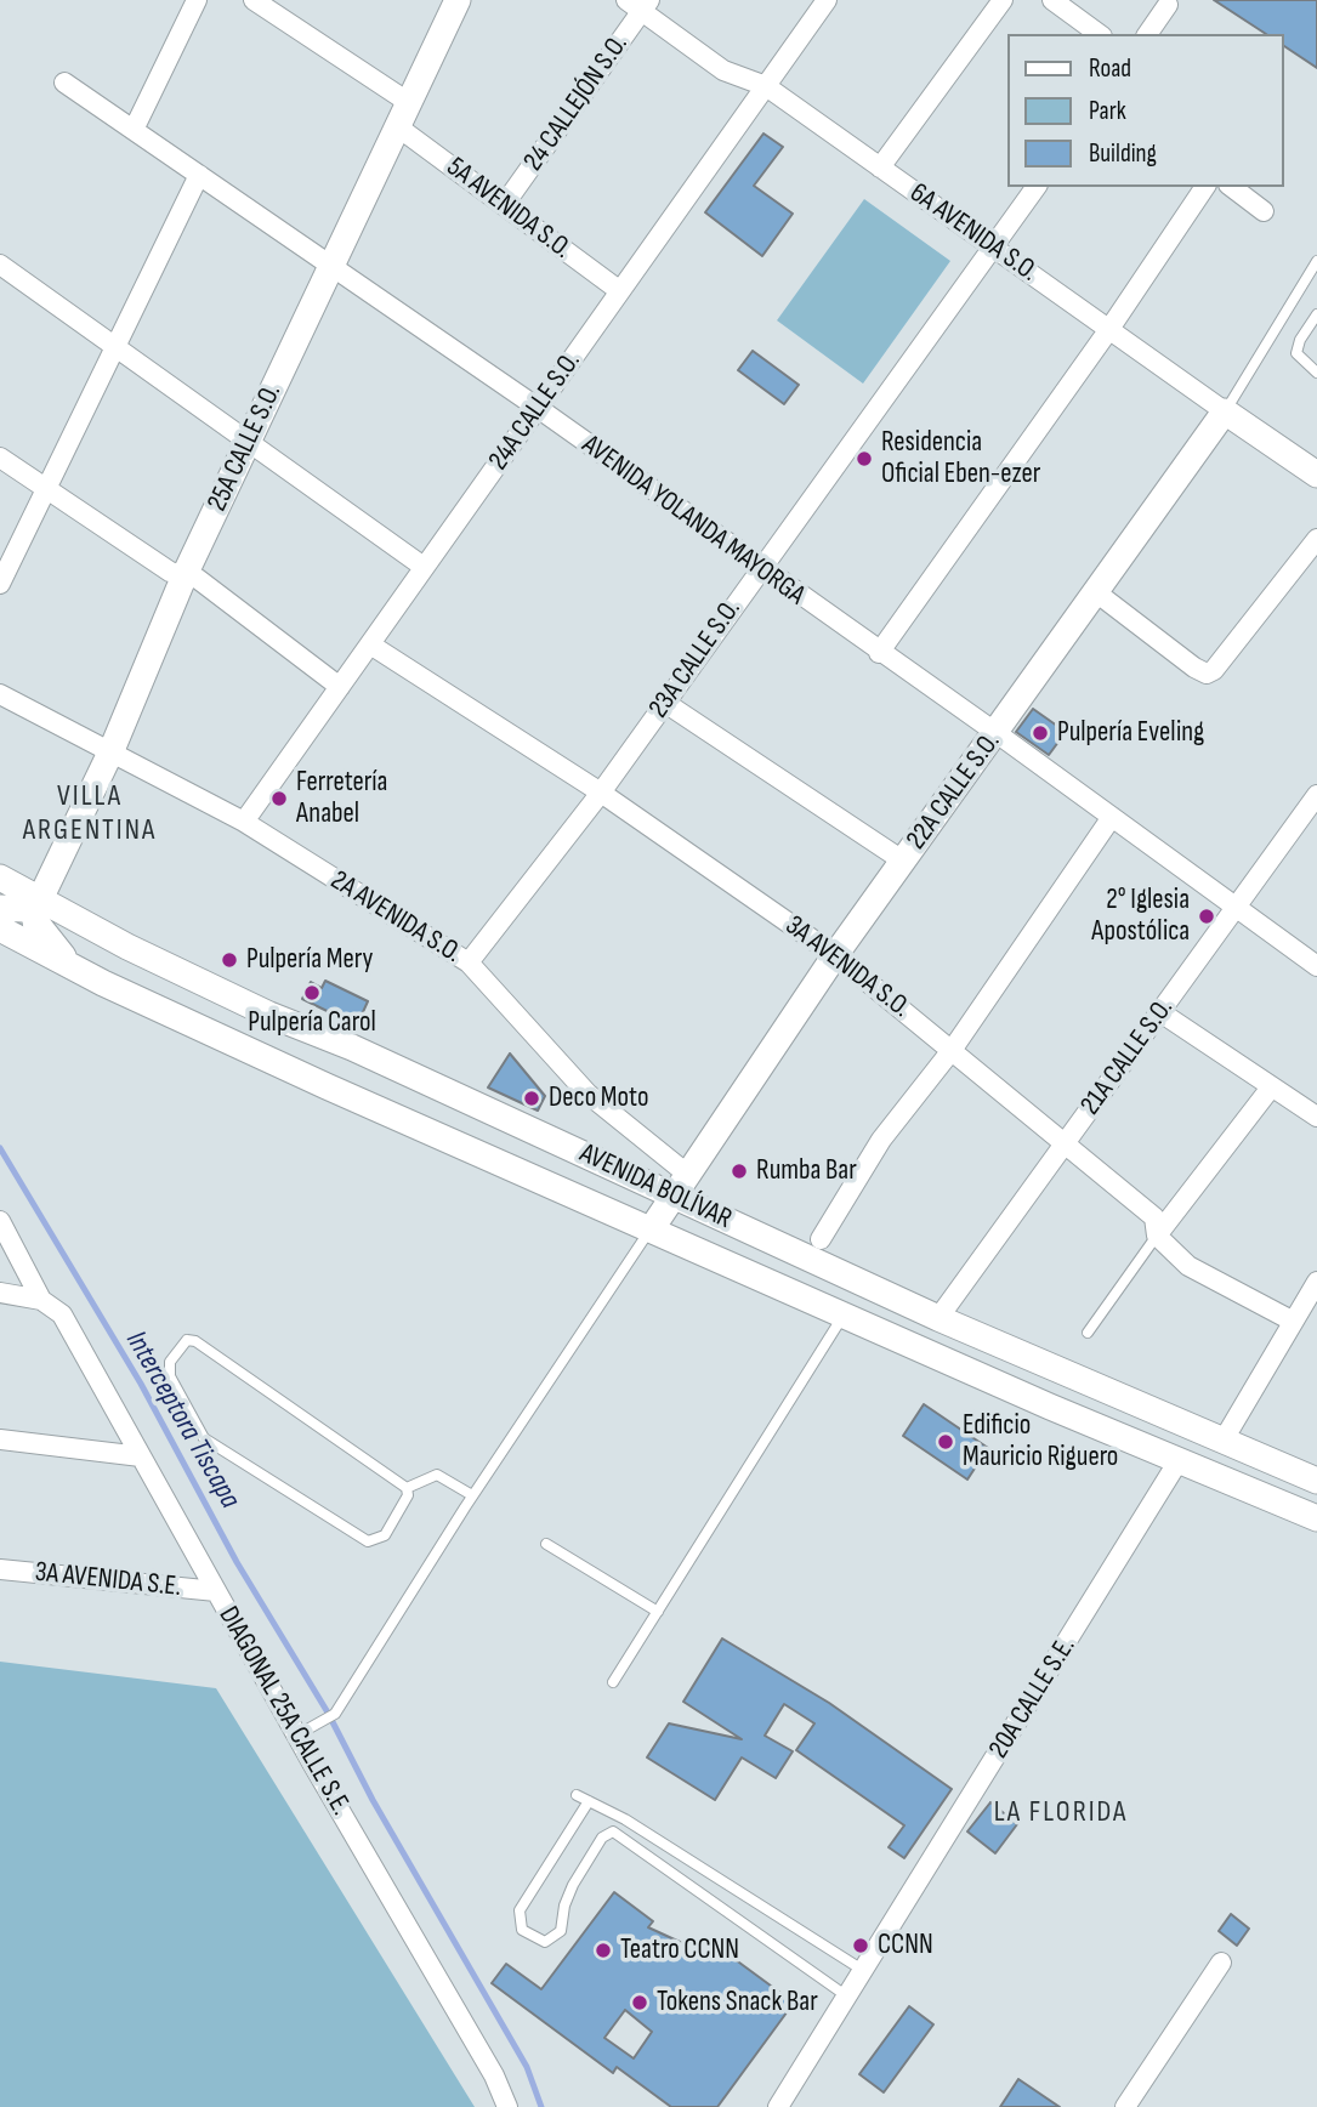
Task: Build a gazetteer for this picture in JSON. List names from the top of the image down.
{
  "streets": {
    "main road": [
      "6A AVENIDA S.O.",
      "25A CALLE S.O.",
      "22A CALLE S.O.",
      "AVENIDA BOLÍVAR"
    ],
    "street": [
      "24 CALLEJÓN S.O.",
      "5A AVENIDA S.O.",
      "24A CALLE S.O.",
      "AVENIDA YOLANDA MAYORGA",
      "23A CALLE S.O.",
      "2A AVENIDA S.O.",
      "3A AVENIDA S.O.",
      "21A CALLE S.O.",
      "3A AVENIDA S.E.",
      "20A CALLE S.E.",
      "DIAGONAL 25A CALLE S.E."
    ]
  },
  "crossings": [
    ["24 CALLEJÓN S.O.", "5A AVENIDA S.O."],
    ["24 CALLEJÓN S.O.", "6A AVENIDA S.O."],
    ["5A AVENIDA S.O.", "24A CALLE S.O."],
    ["5A AVENIDA S.O.", "25A CALLE S.O."],
    ["6A AVENIDA S.O.", "24A CALLE S.O."],
    ["6A AVENIDA S.O.", "23A CALLE S.O."],
    ["6A AVENIDA S.O.", "22A CALLE S.O."],
    ["24A CALLE S.O.", "AVENIDA YOLANDA MAYORGA"],
    ["24A CALLE S.O.", "2A AVENIDA S.O."],
    ["24A CALLE S.O.", "3A AVENIDA S.O."],
    ["25A CALLE S.O.", "AVENIDA YOLANDA MAYORGA"],
    ["25A CALLE S.O.", "2A AVENIDA S.O."],
    ["25A CALLE S.O.", "AVENIDA BOLÍVAR"],
    ["AVENIDA YOLANDA MAYORGA", "23A CALLE S.O."],
    ["AVENIDA YOLANDA MAYORGA", "22A CALLE S.O."],
    ["AVENIDA YOLANDA MAYORGA", "21A CALLE S.O."],
    ["23A CALLE S.O.", "2A AVENIDA S.O."],
    ["23A CALLE S.O.", "3A AVENIDA S.O."],
    ["22A CALLE S.O.", "2A AVENIDA S.O."],
    ["22A CALLE S.O.", "3A AVENIDA S.O."],
    ["22A CALLE S.O.", "AVENIDA BOLÍVAR"],
    ["2A AVENIDA S.O.", "AVENIDA BOLÍVAR"],
    ["3A AVENIDA S.O.", "21A CALLE S.O."],
    ["21A CALLE S.O.", "AVENIDA BOLÍVAR"],
    ["AVENIDA BOLÍVAR", "20A CALLE S.E."],
    ["3A AVENIDA S.E.", "DIAGONAL 25A CALLE S.E."]
  ],
  "districts": ["VILLA ARGENTINA", "LA FLORIDA"],
  "water": ["Interceptora Tiscapa"],
  "places": [
    "Residencia Oficial Eben-ezer",
    "Pulpería Eveling",
    "Ferretería Anabel",
    "2° Iglesia Apostólica",
    "Pulpería Mery",
    "Pulpería Carol",
    "Deco Moto",
    "Rumba Bar",
    "Edificio Mauricio Riguero",
    "CCNN",
    "Teatro CCNN",
    "Tokens Snack Bar"
  ],
  "legend": ["Road", "Park", "Building"]
}
